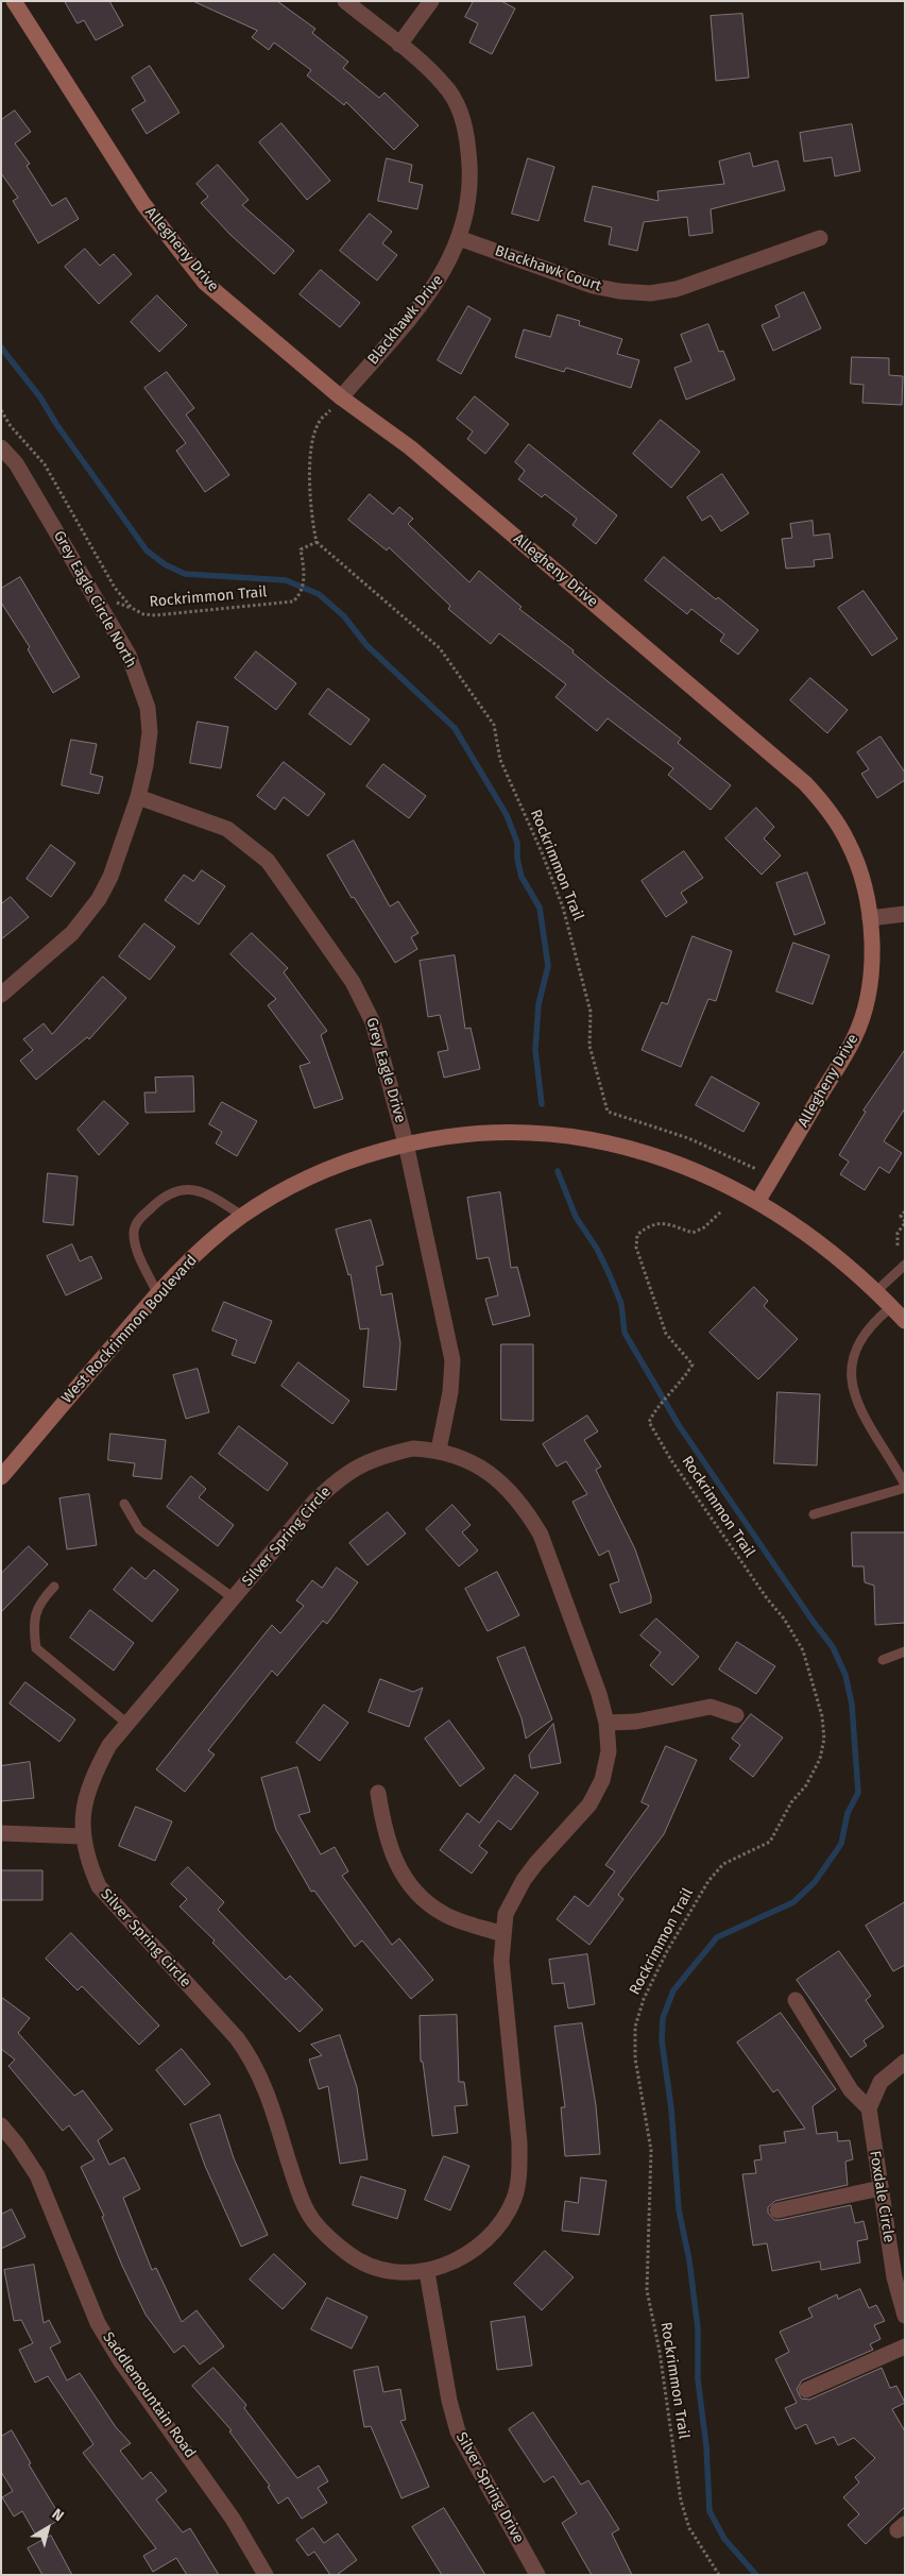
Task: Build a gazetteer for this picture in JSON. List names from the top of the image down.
{
  "streets": {
    "street": [
      "Allegheny Drive",
      "Blackhawk Court",
      "Blackhawk Drive",
      "Grey Eagle Circle North",
      "Grey Eagle Drive",
      "West Rockrimmon Boulevard",
      "Silver Spring Circle",
      "Foxdale Circle",
      "Saddlemountain Road",
      "Silver Spring Drive"
    ],
    "path": ["Rockrimmon Trail"]
  },
  "crossings": [
    ["Allegheny Drive", "Blackhawk Drive"],
    ["Allegheny Drive", "West Rockrimmon Boulevard"],
    ["Blackhawk Court", "Blackhawk Drive"],
    ["Grey Eagle Circle North", "Grey Eagle Drive"],
    ["Grey Eagle Drive", "West Rockrimmon Boulevard"],
    ["Grey Eagle Drive", "Silver Spring Circle"],
    ["Silver Spring Circle", "Silver Spring Drive"]
  ],
  "north": "top right"
}
